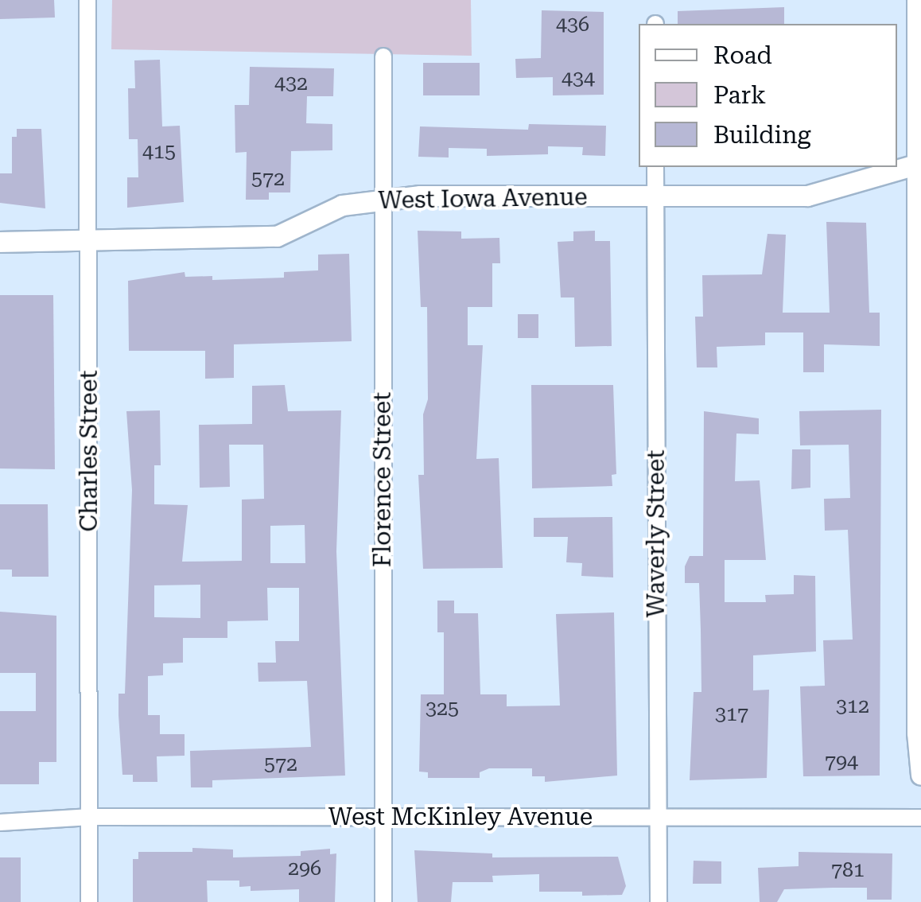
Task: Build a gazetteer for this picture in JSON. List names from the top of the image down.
{
  "streets": {
    "street": [
      "West Iowa Avenue",
      "Charles Street",
      "Florence Street",
      "Waverly Street",
      "West McKinley Avenue"
    ]
  },
  "crossings": [
    ["West Iowa Avenue", "Charles Street"],
    ["West Iowa Avenue", "Florence Street"],
    ["West Iowa Avenue", "Waverly Street"],
    ["Charles Street", "West McKinley Avenue"],
    ["Florence Street", "West McKinley Avenue"],
    ["Waverly Street", "West McKinley Avenue"]
  ],
  "house_numbers": [
    "436",
    "434",
    "432",
    "415",
    "572",
    "312",
    "325",
    "317",
    "794",
    "572",
    "296",
    "781"
  ],
  "legend": ["Road", "Park", "Building"]
}
